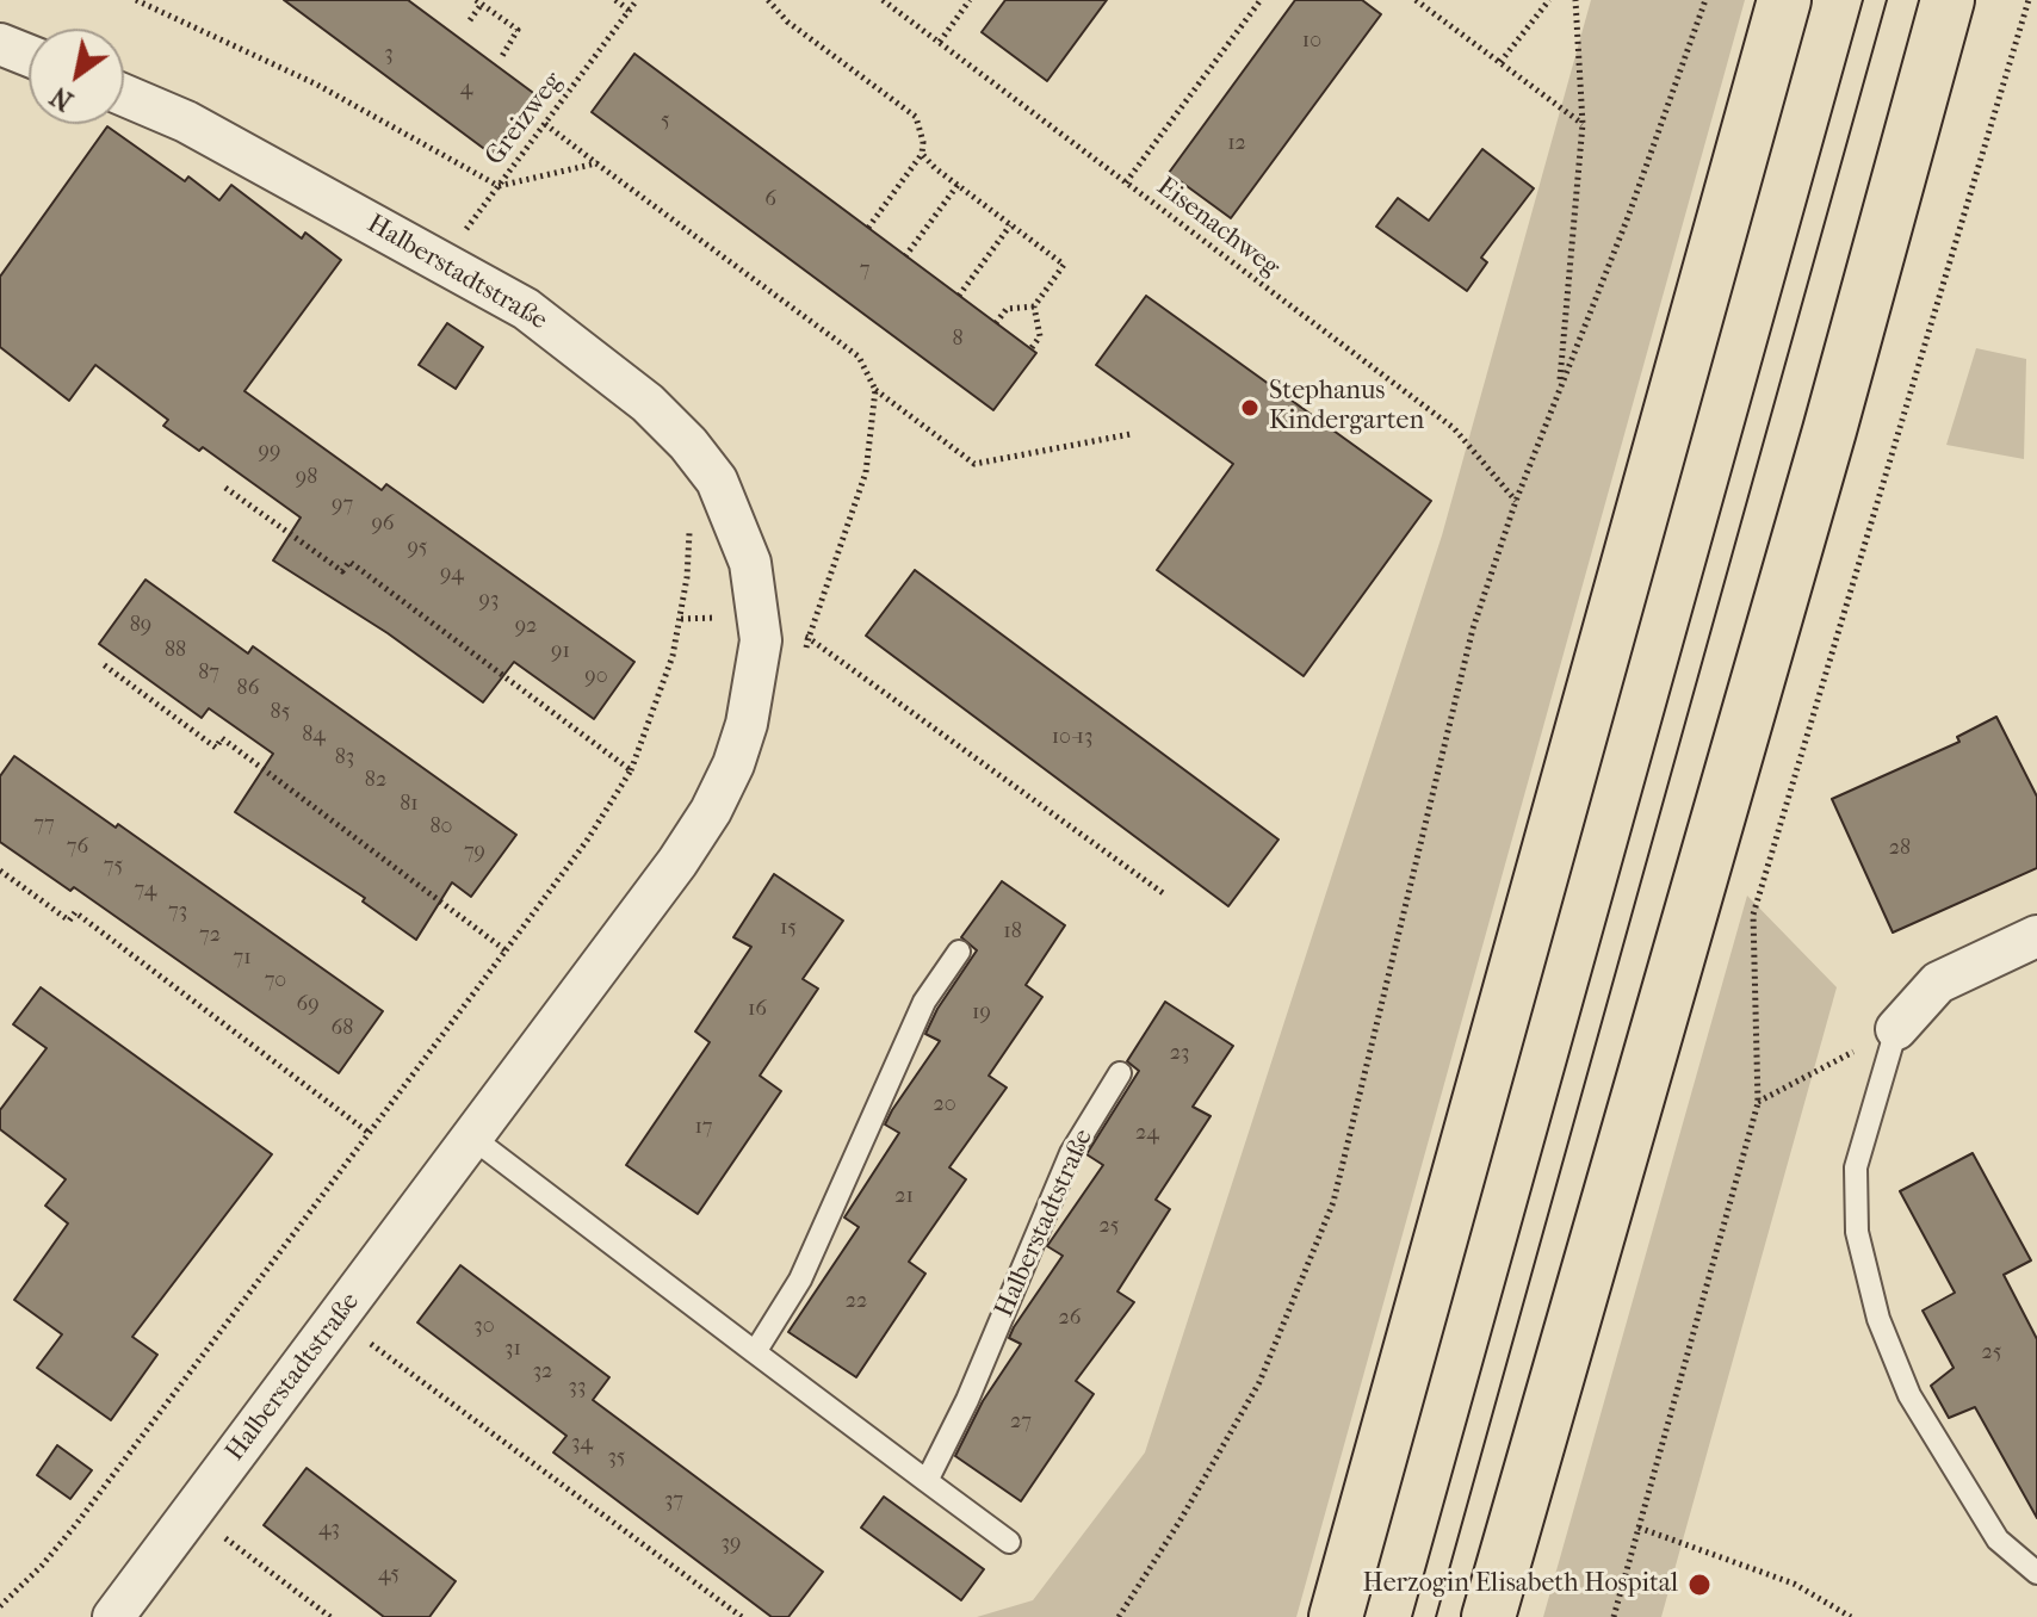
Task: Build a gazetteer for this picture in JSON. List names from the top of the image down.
{
  "streets": {
    "street": ["Halberstadtstraße"],
    "path": ["Greizweg", "Eisenachweg"]
  },
  "crossings": [
    ["Greizweg", "Halberstadtstraße"]
  ],
  "places": ["Stephanus Kindergarten", "Herzogin Elisabeth Hospital"],
  "house_numbers": [
    "10",
    "3",
    "4",
    "5",
    "12",
    "6",
    "7",
    "8",
    "99",
    "98",
    "97",
    "96",
    "95",
    "94",
    "93",
    "89",
    "92",
    "88",
    "91",
    "87",
    "90",
    "86",
    "85",
    "84",
    "10-13",
    "83",
    "82",
    "81",
    "77",
    "80",
    "76",
    "28",
    "79",
    "75",
    "74",
    "73",
    "15",
    "18",
    "72",
    "71",
    "70",
    "69",
    "16",
    "19",
    "68",
    "23",
    "20",
    "17",
    "24",
    "21",
    "25",
    "22",
    "26",
    "30",
    "31",
    "25",
    "32",
    "33",
    "27",
    "34",
    "35",
    "37",
    "43",
    "39",
    "45"
  ],
  "north": "bottom left"
}
